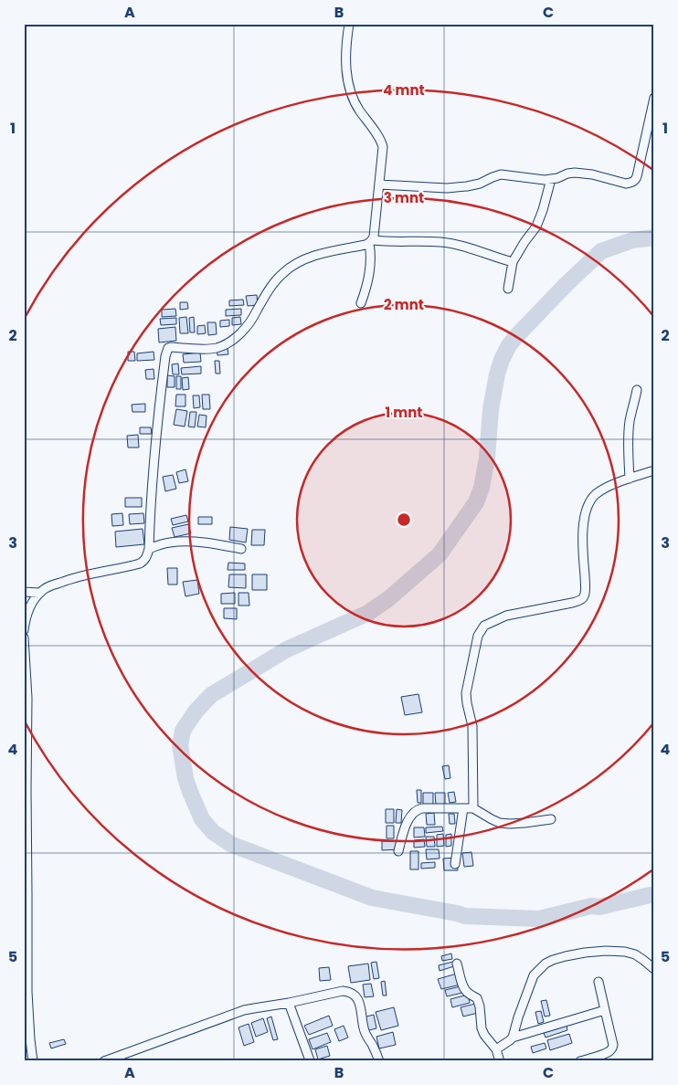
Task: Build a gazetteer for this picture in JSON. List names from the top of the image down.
{
  "grid": {
    "columns": ["A", "B", "C"],
    "rows": [
      "1",
      "2",
      "3",
      "4",
      "5"
    ]
  },
  "rings": [
    "4 mnt",
    "3 mnt",
    "2 mnt",
    "1 mnt"
  ]
}
